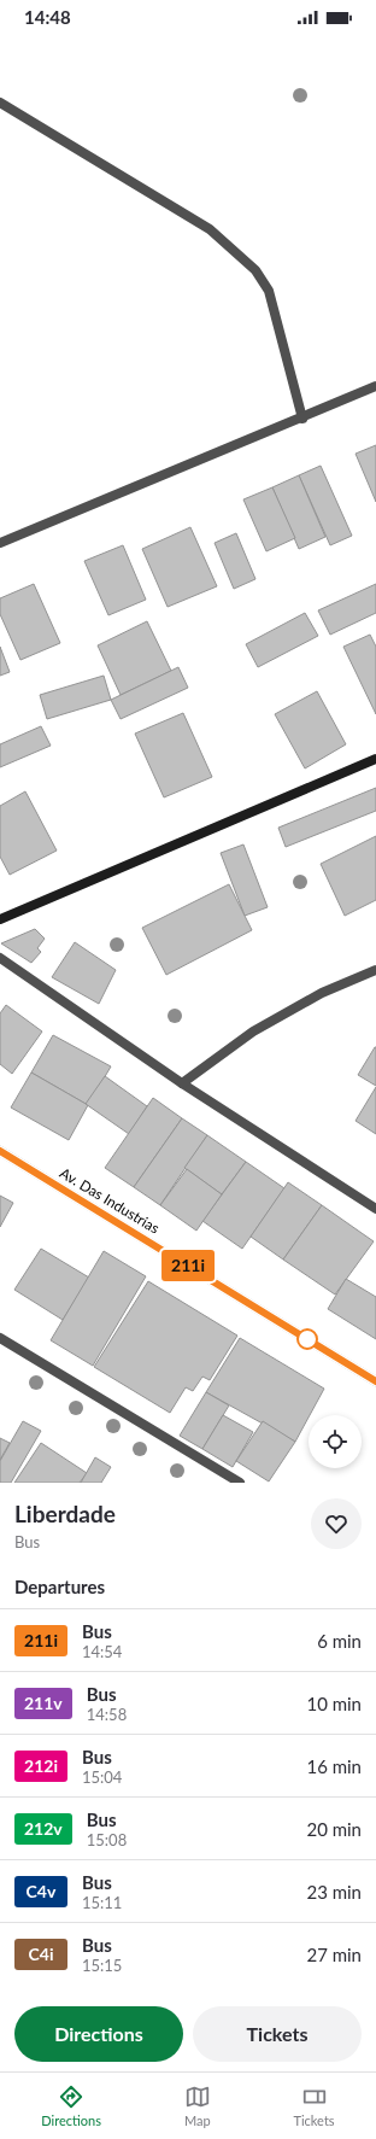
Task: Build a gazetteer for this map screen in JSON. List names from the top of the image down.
{
  "streets": {
    "main road": ["Av. Das Industrias"]
  },
  "lines": ["bus line 211i"],
  "page": {
    "status": "14:48",
    "on_map": "211i",
    "heading": [
      ["Liberdade", "Bus"],
      "Departures"
    ],
    "list": [
      {
        "mark": "211i",
        "name": "Bus",
        "note": "14:54",
        "value": "6 min"
      },
      {
        "mark": "211v",
        "name": "Bus",
        "note": "14:58",
        "value": "10 min"
      },
      {
        "mark": "212i",
        "name": "Bus",
        "note": "15:04",
        "value": "16 min"
      },
      {
        "mark": "212v",
        "name": "Bus",
        "note": "15:08",
        "value": "20 min"
      },
      {
        "mark": "C4v",
        "name": "Bus",
        "note": "15:11",
        "value": "23 min"
      },
      {
        "mark": "C4i",
        "name": "Bus",
        "note": "15:15",
        "value": "27 min"
      }
    ],
    "buttons": ["Directions", "Tickets"],
    "tabs": ["Directions", "Map", "Tickets"]
  }
}
